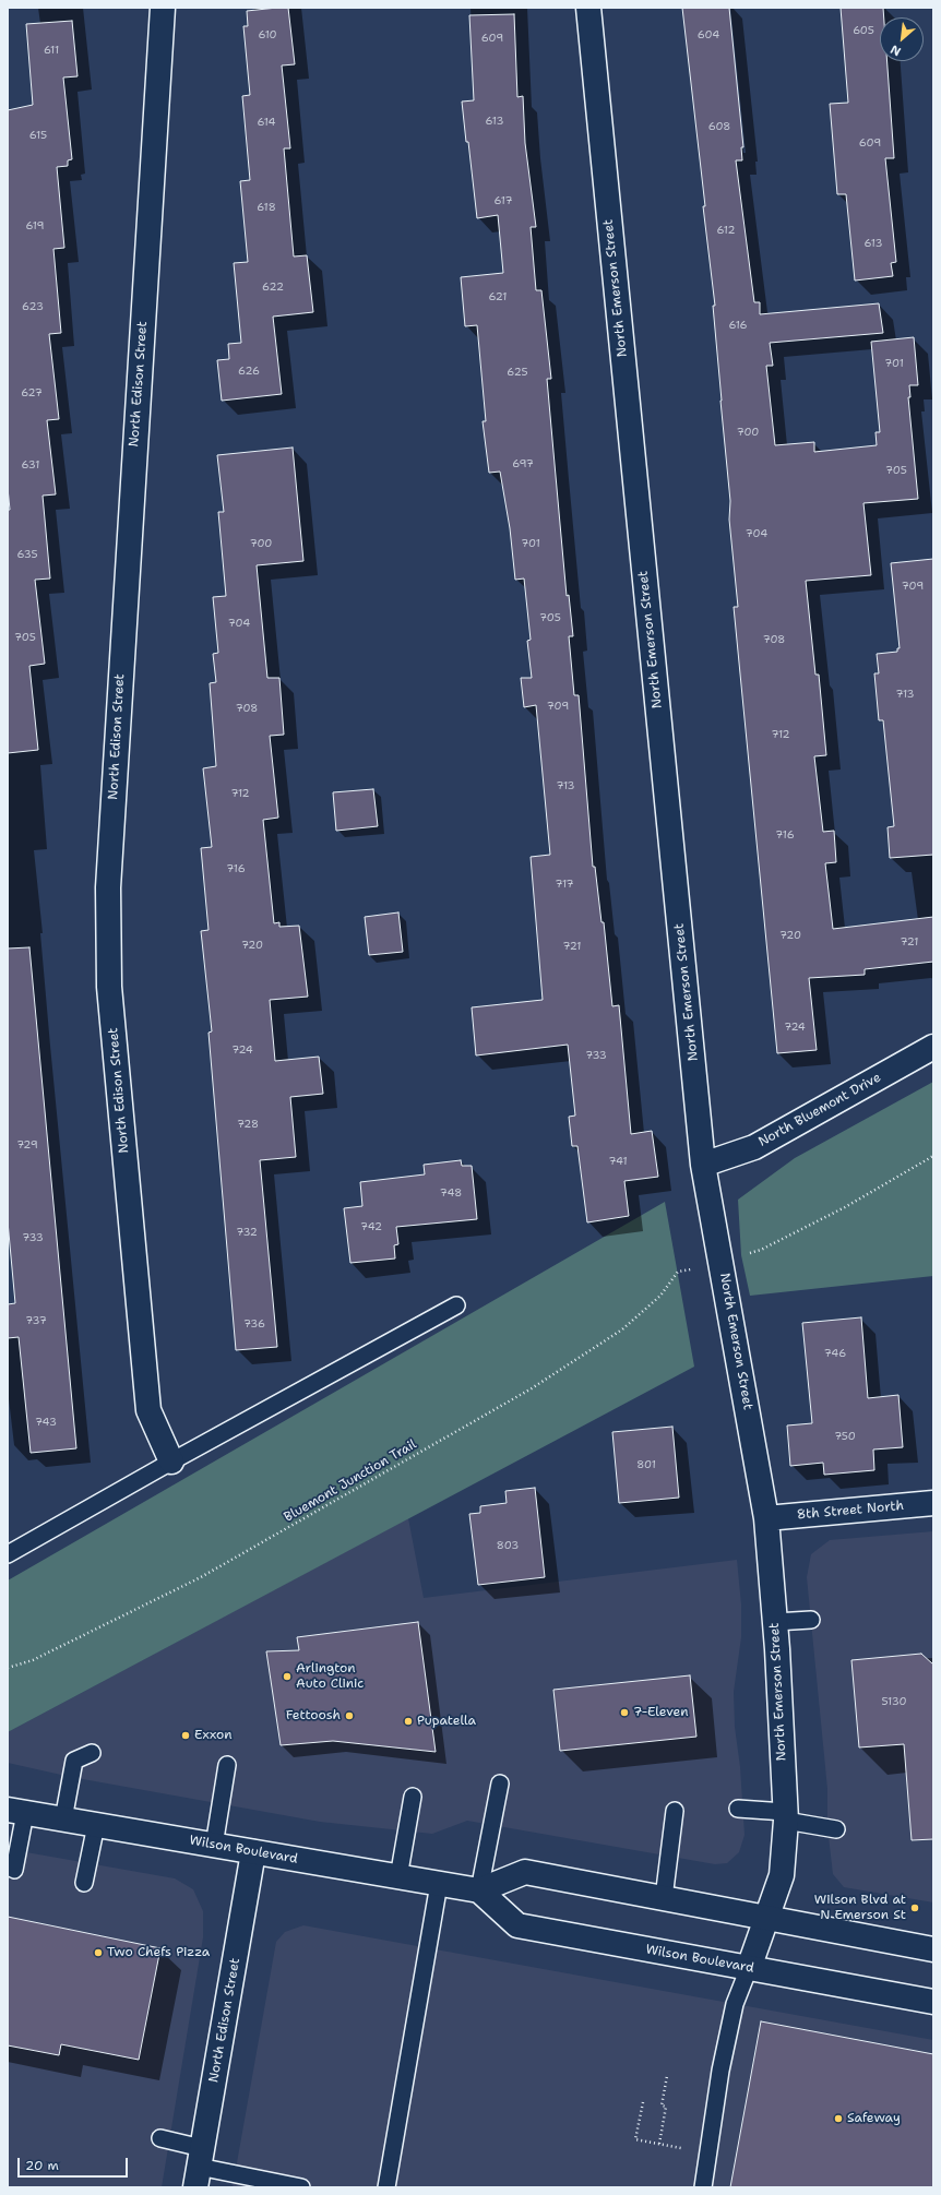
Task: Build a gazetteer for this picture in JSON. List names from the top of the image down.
{
  "streets": {
    "street": [
      "North Emerson Street",
      "North Edison Street",
      "North Bluemont Drive",
      "8th Street North",
      "Wilson Boulevard"
    ],
    "path": ["Bluemont Junction Trail"]
  },
  "crossings": [
    ["North Emerson Street", "North Bluemont Drive"],
    ["North Emerson Street", "8th Street North"],
    ["North Emerson Street", "Wilson Boulevard"],
    ["North Edison Street", "Wilson Boulevard"]
  ],
  "places": [
    "Arlington Auto Clinic",
    "7-Eleven",
    "Fettoosh",
    "Pupatella",
    "Exxon",
    "Wilson Blvd at N Emerson St",
    "Two Chefs Pizza",
    "Safeway"
  ],
  "house_numbers": [
    "605",
    "610",
    "604",
    "609",
    "611",
    "613",
    "614",
    "608",
    "615",
    "609",
    "617",
    "618",
    "619",
    "612",
    "613",
    "622",
    "621",
    "623",
    "616",
    "701",
    "626",
    "625",
    "627",
    "700",
    "697",
    "631",
    "705",
    "704",
    "700",
    "701",
    "635",
    "709",
    "705",
    "704",
    "705",
    "708",
    "713",
    "709",
    "708",
    "712",
    "713",
    "712",
    "716",
    "716",
    "717",
    "720",
    "721",
    "720",
    "721",
    "724",
    "724",
    "733",
    "728",
    "729",
    "741",
    "748",
    "742",
    "732",
    "733",
    "737",
    "736",
    "746",
    "743",
    "750",
    "801",
    "803",
    "5130"
  ],
  "scale_bar": "20 m",
  "north": "bottom left"
}
